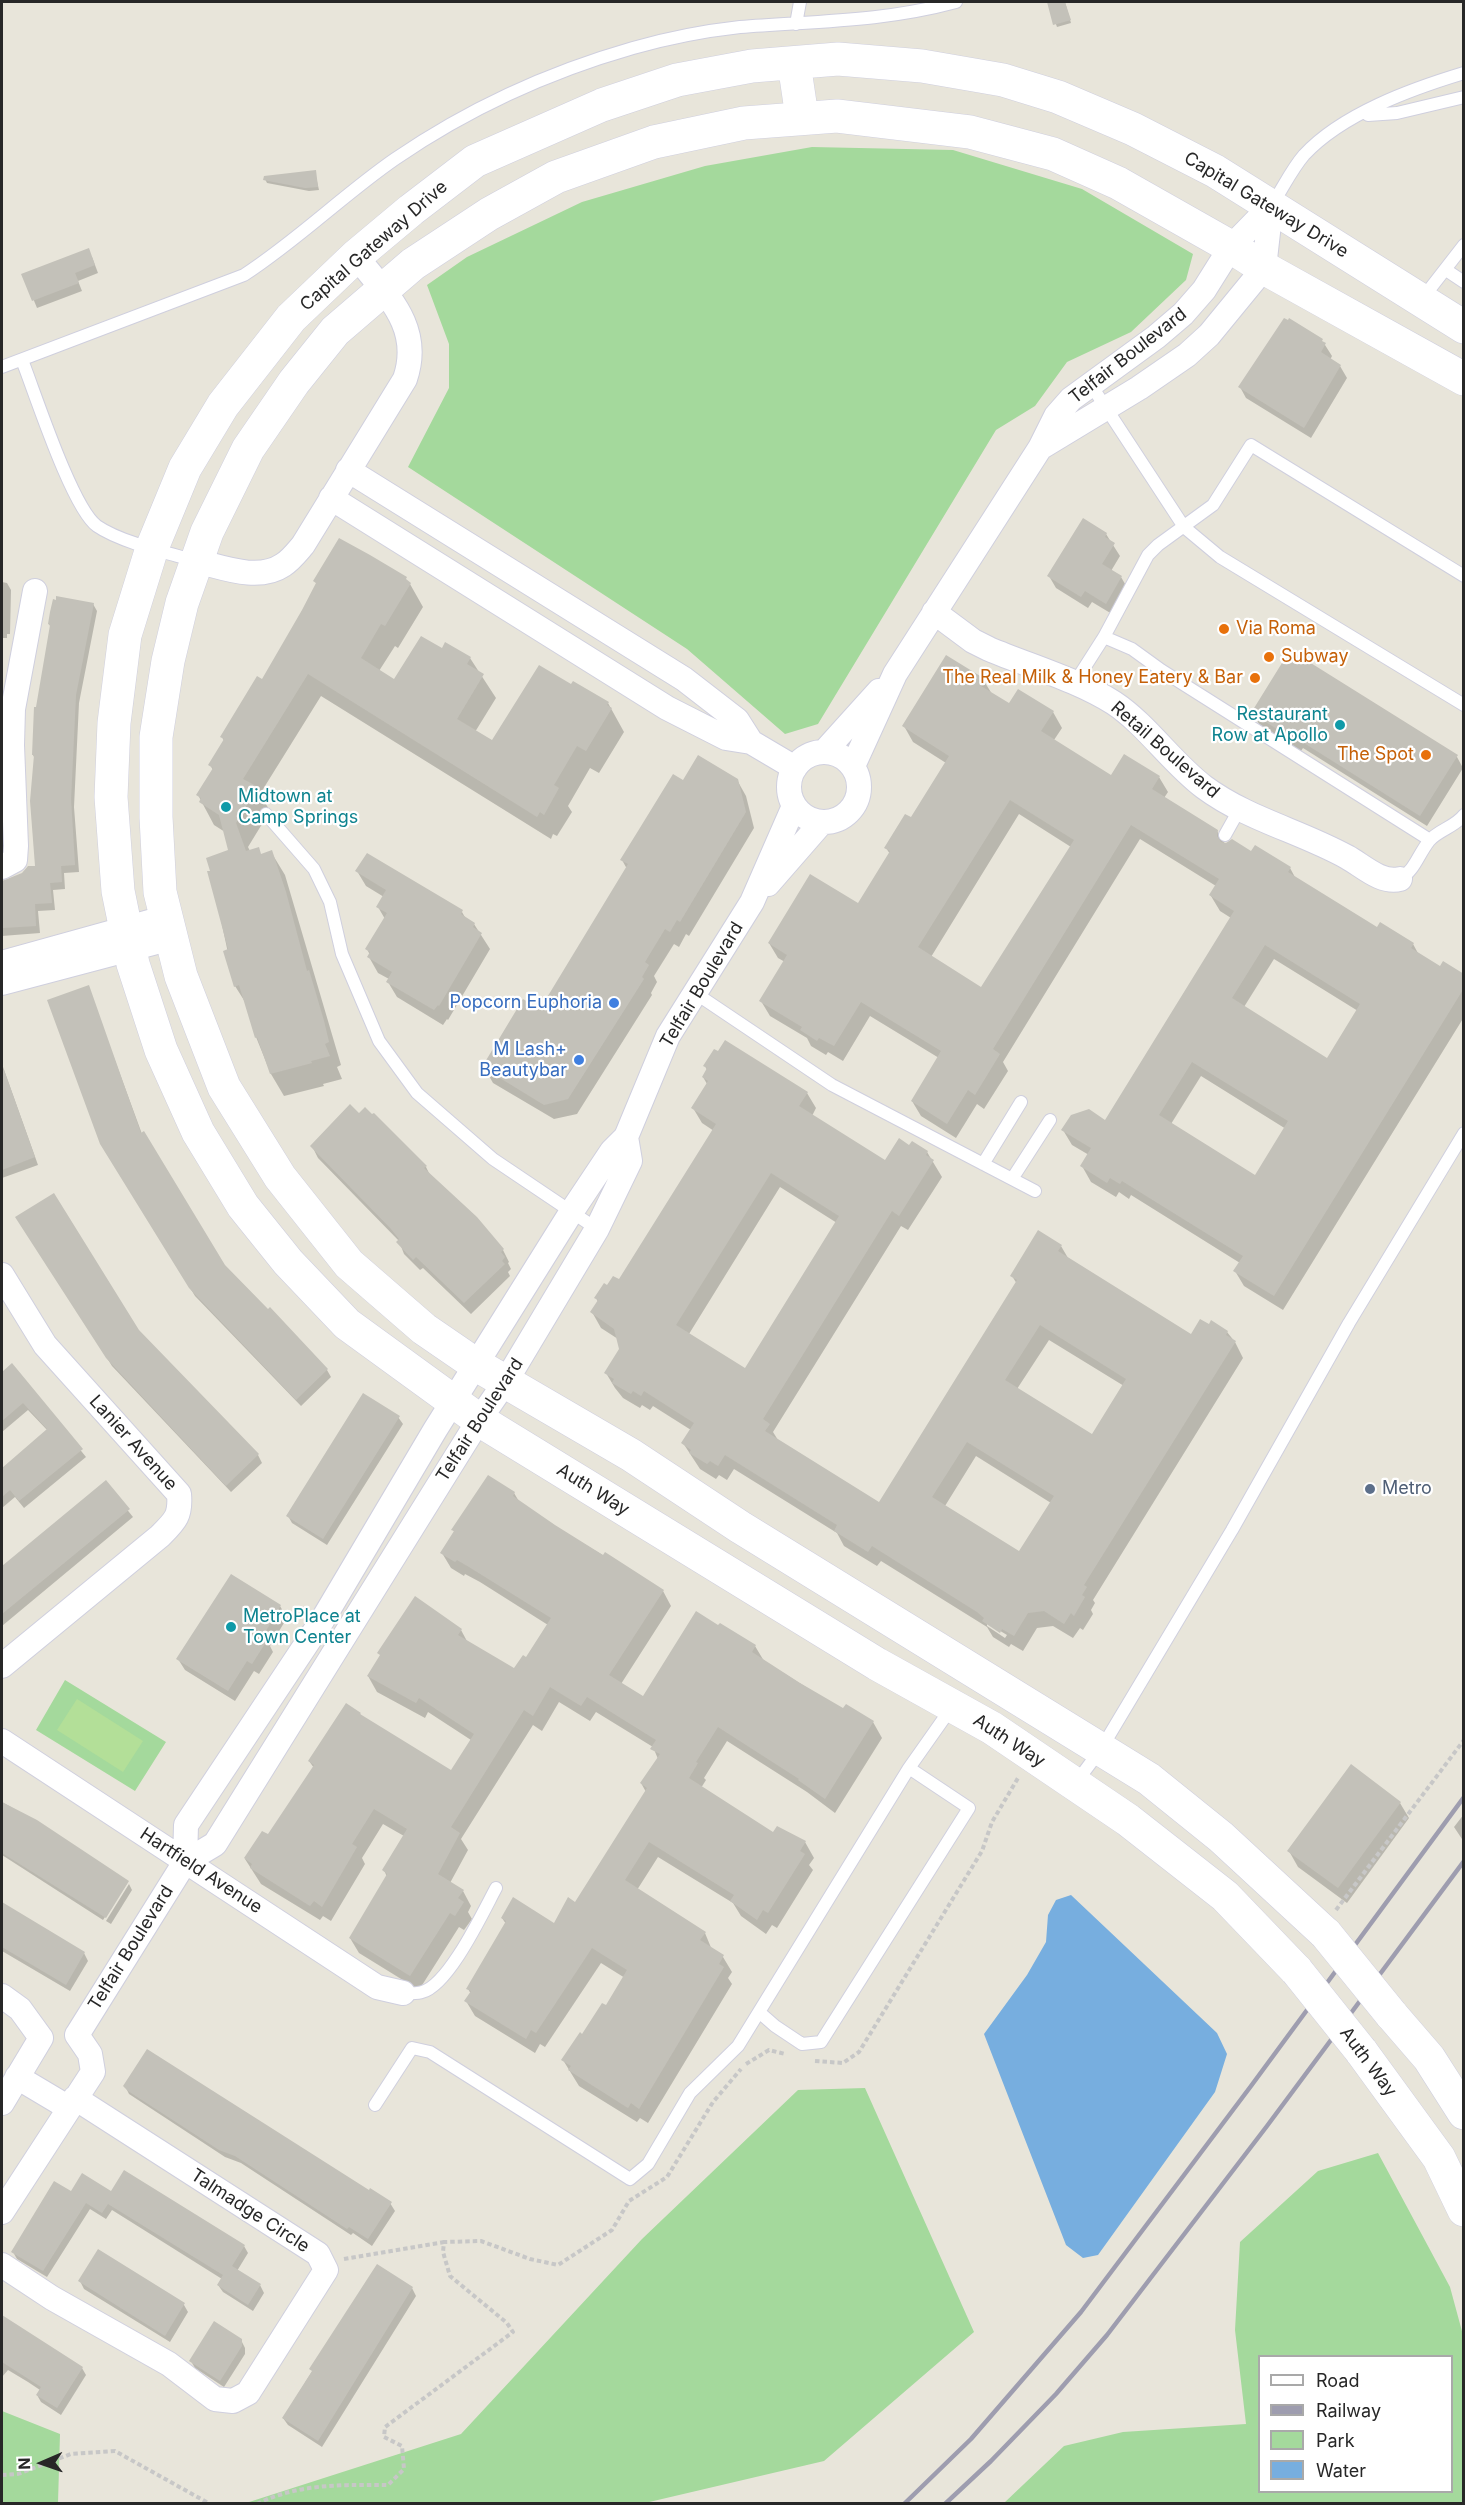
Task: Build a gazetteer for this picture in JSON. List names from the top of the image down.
{
  "streets": {
    "street": [
      "Capital Gateway Drive",
      "Telfair Boulevard",
      "Retail Boulevard",
      "Lanier Avenue",
      "Auth Way",
      "Hartfield Avenue",
      "Talmadge Circle"
    ]
  },
  "crossings": [
    ["Capital Gateway Drive", "Telfair Boulevard"],
    ["Capital Gateway Drive", "Auth Way"],
    ["Telfair Boulevard", "Retail Boulevard"],
    ["Telfair Boulevard", "Auth Way"],
    ["Telfair Boulevard", "Hartfield Avenue"]
  ],
  "places": [
    "Via Roma",
    "Subway",
    "The Real Milk & Honey Eatery & Bar",
    "Restaurant Row at Apollo",
    "The Spot",
    "Midtown at Camp Springs",
    "Popcorn Euphoria",
    "M Lash+ Beautybar",
    "Metro",
    "MetroPlace at Town Center"
  ],
  "legend": [
    "Road",
    "Railway",
    "Park",
    "Water"
  ],
  "north": "left"
}
